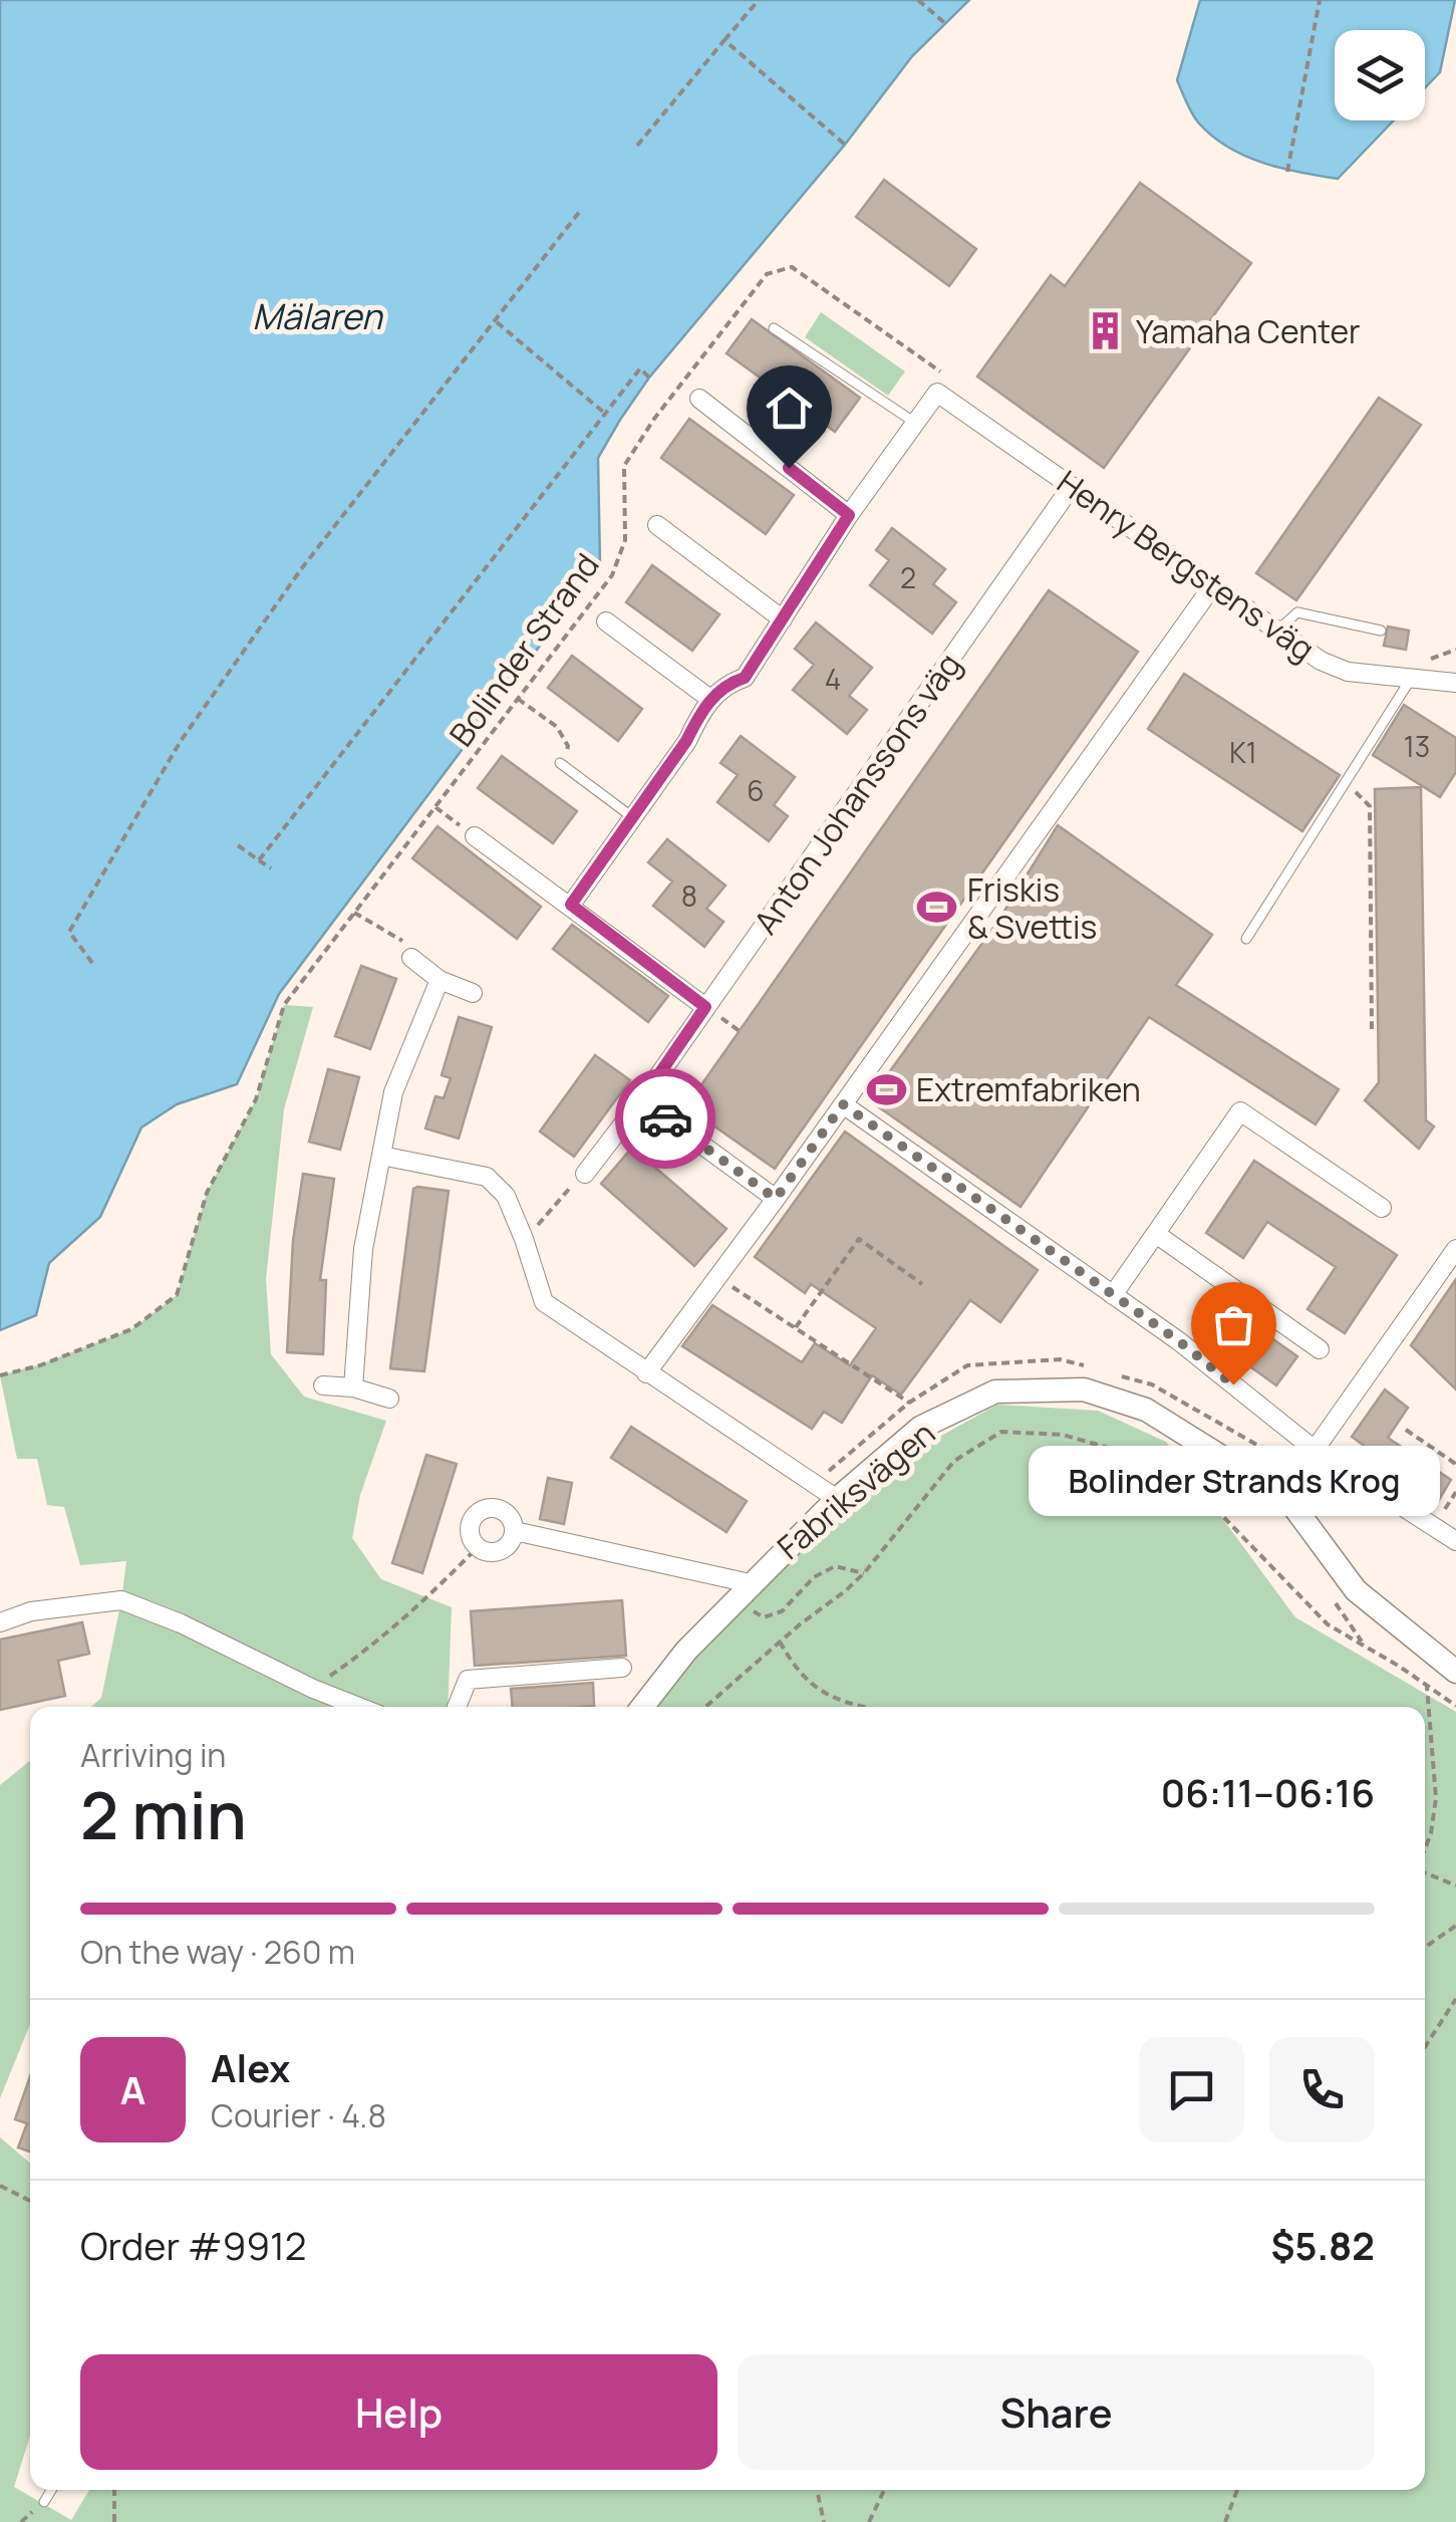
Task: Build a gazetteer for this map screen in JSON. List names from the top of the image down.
{
  "streets": {
    "street": ["Henry Bergstens väg", "Anton Johanssons väg", "Fabriksvägen"],
    "path": ["Bolinder Strand"]
  },
  "crossings": [
    ["Henry Bergstens väg", "Bolinder Strand"],
    ["Henry Bergstens väg", "Anton Johanssons väg"]
  ],
  "water": ["Mälaren"],
  "places": {
    "building": ["Yamaha Center"],
    "sports": ["Friskis & Svettis", "Extremfabriken"],
    "other": ["Bolinder Strands Krog"]
  },
  "house_numbers": [
    "2",
    "4",
    "13",
    "K1",
    "6",
    "8"
  ],
  "page": {
    "bubble": "Bolinder Strands Krog",
    "heading": ["2 min", "Arriving in", "06:11–06:16"],
    "panel": [
      "Alex",
      "Courier · 4.8",
      "Order #9912",
      "$5.82"
    ],
    "bar": "On the way · 260 m",
    "round": "A",
    "buttons": ["Help", "Share"]
  }
}
